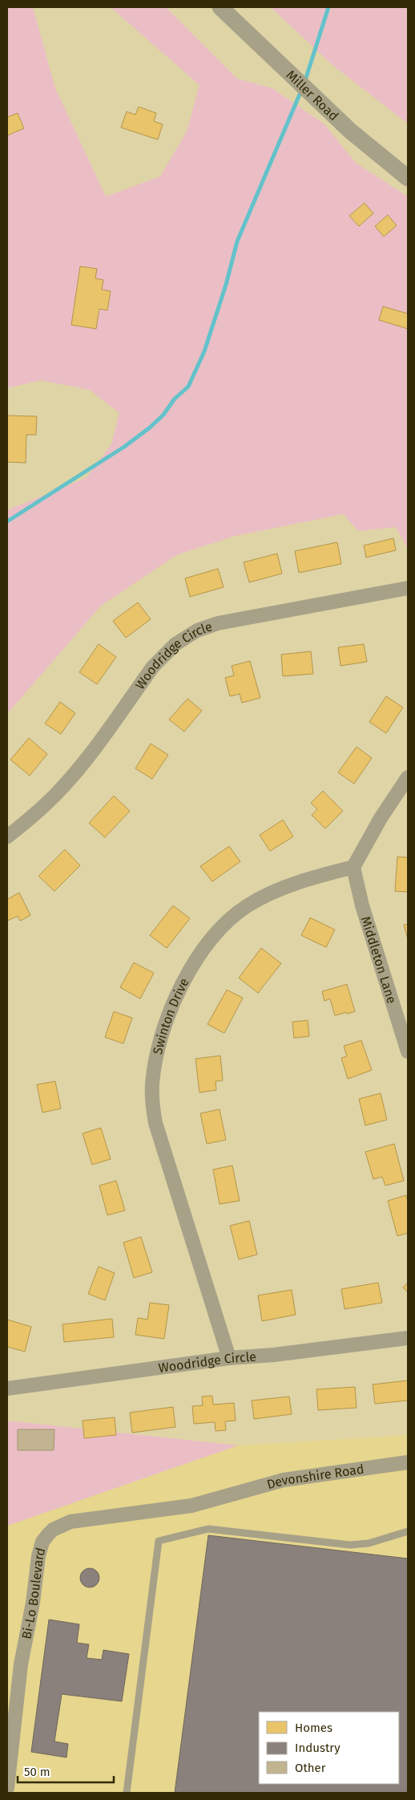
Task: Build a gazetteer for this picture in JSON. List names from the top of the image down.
{
  "streets": {
    "street": [
      "Miller Road",
      "Woodridge Circle",
      "Middleton Lane",
      "Swinton Drive",
      "Devonshire Road",
      "Bi-Lo Boulevard"
    ]
  },
  "crossings": [
    ["Woodridge Circle", "Swinton Drive"],
    ["Middleton Lane", "Swinton Drive"],
    ["Devonshire Road", "Bi-Lo Boulevard"]
  ],
  "legend": ["Homes", "Industry", "Other"],
  "scale_bar": "50 m"
}
